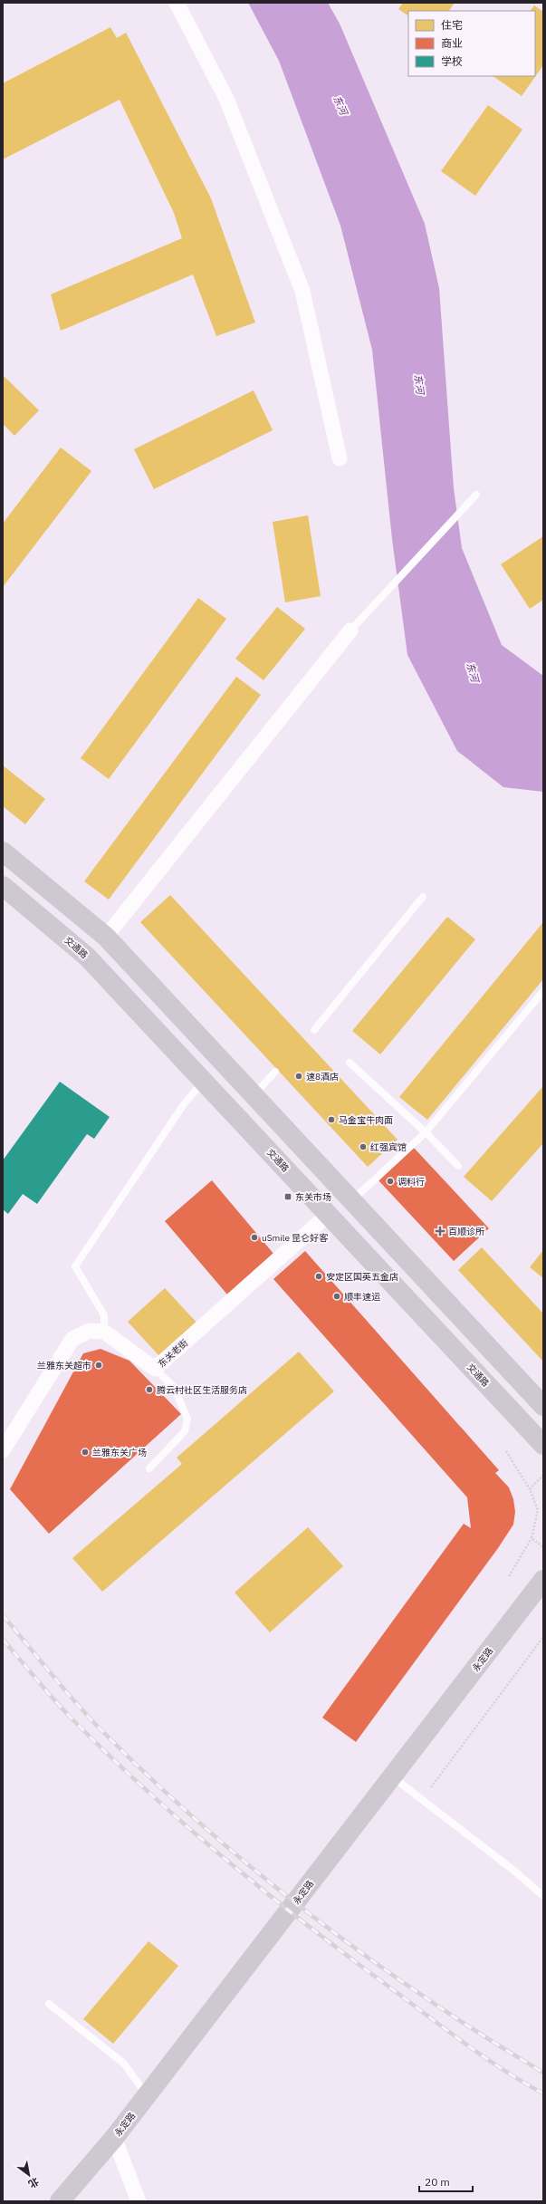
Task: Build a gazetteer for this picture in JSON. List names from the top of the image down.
{
  "streets": {
    "main road": ["交通路", "永定路"],
    "street": ["东关老街"]
  },
  "crossings": [
    ["交通路", "东关老街"]
  ],
  "water": ["东河"],
  "places": {
    "other": [
      "速8酒店",
      "马金宝牛肉面",
      "红强宾馆",
      "调料行",
      "uSmile 昆仑好客",
      "安定区国英五金店",
      "顺丰速运",
      "兰雅东关超市",
      "腾云村社区生活服务店",
      "兰雅东关广场"
    ],
    "transit": ["东关市场"],
    "health": ["百顺诊所"]
  },
  "legend": ["住宅", "商业", "学校"],
  "scale_bar": "20 m",
  "north": "bottom right"
}
